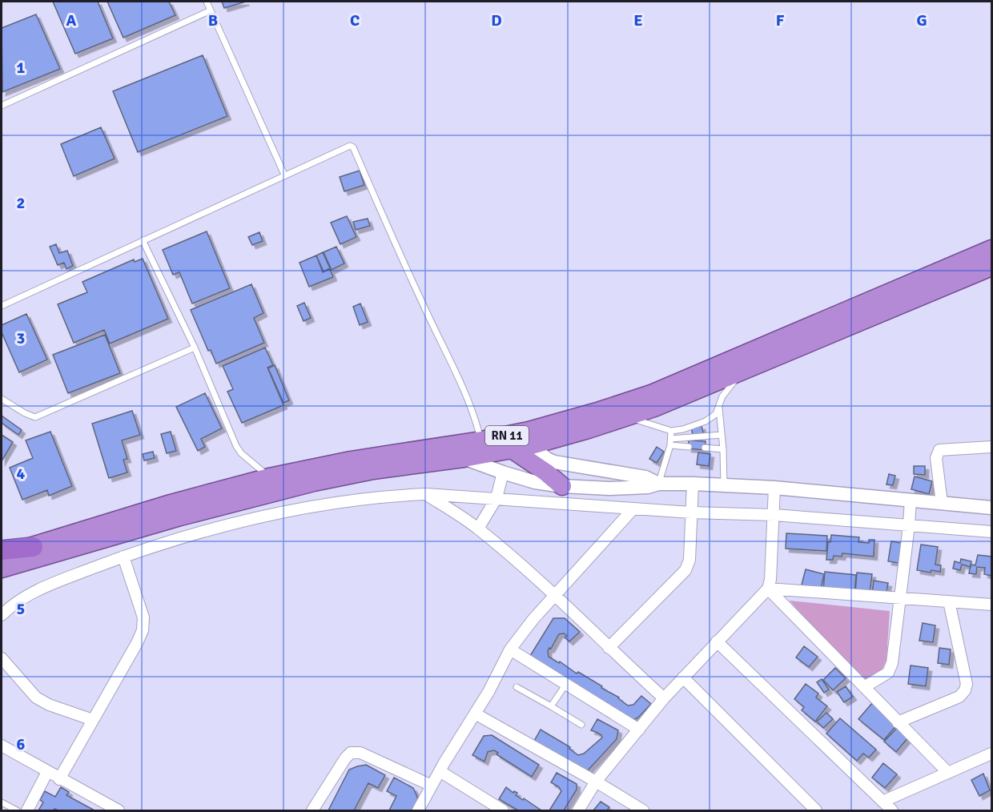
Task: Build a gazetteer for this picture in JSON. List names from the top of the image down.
{
  "streets": {
    "highway": ["RN 11"]
  },
  "grid": {
    "columns": [
      "A",
      "B",
      "C",
      "D",
      "E",
      "F",
      "G"
    ],
    "rows": [
      "1",
      "2",
      "3",
      "4",
      "5",
      "6"
    ]
  }
}
